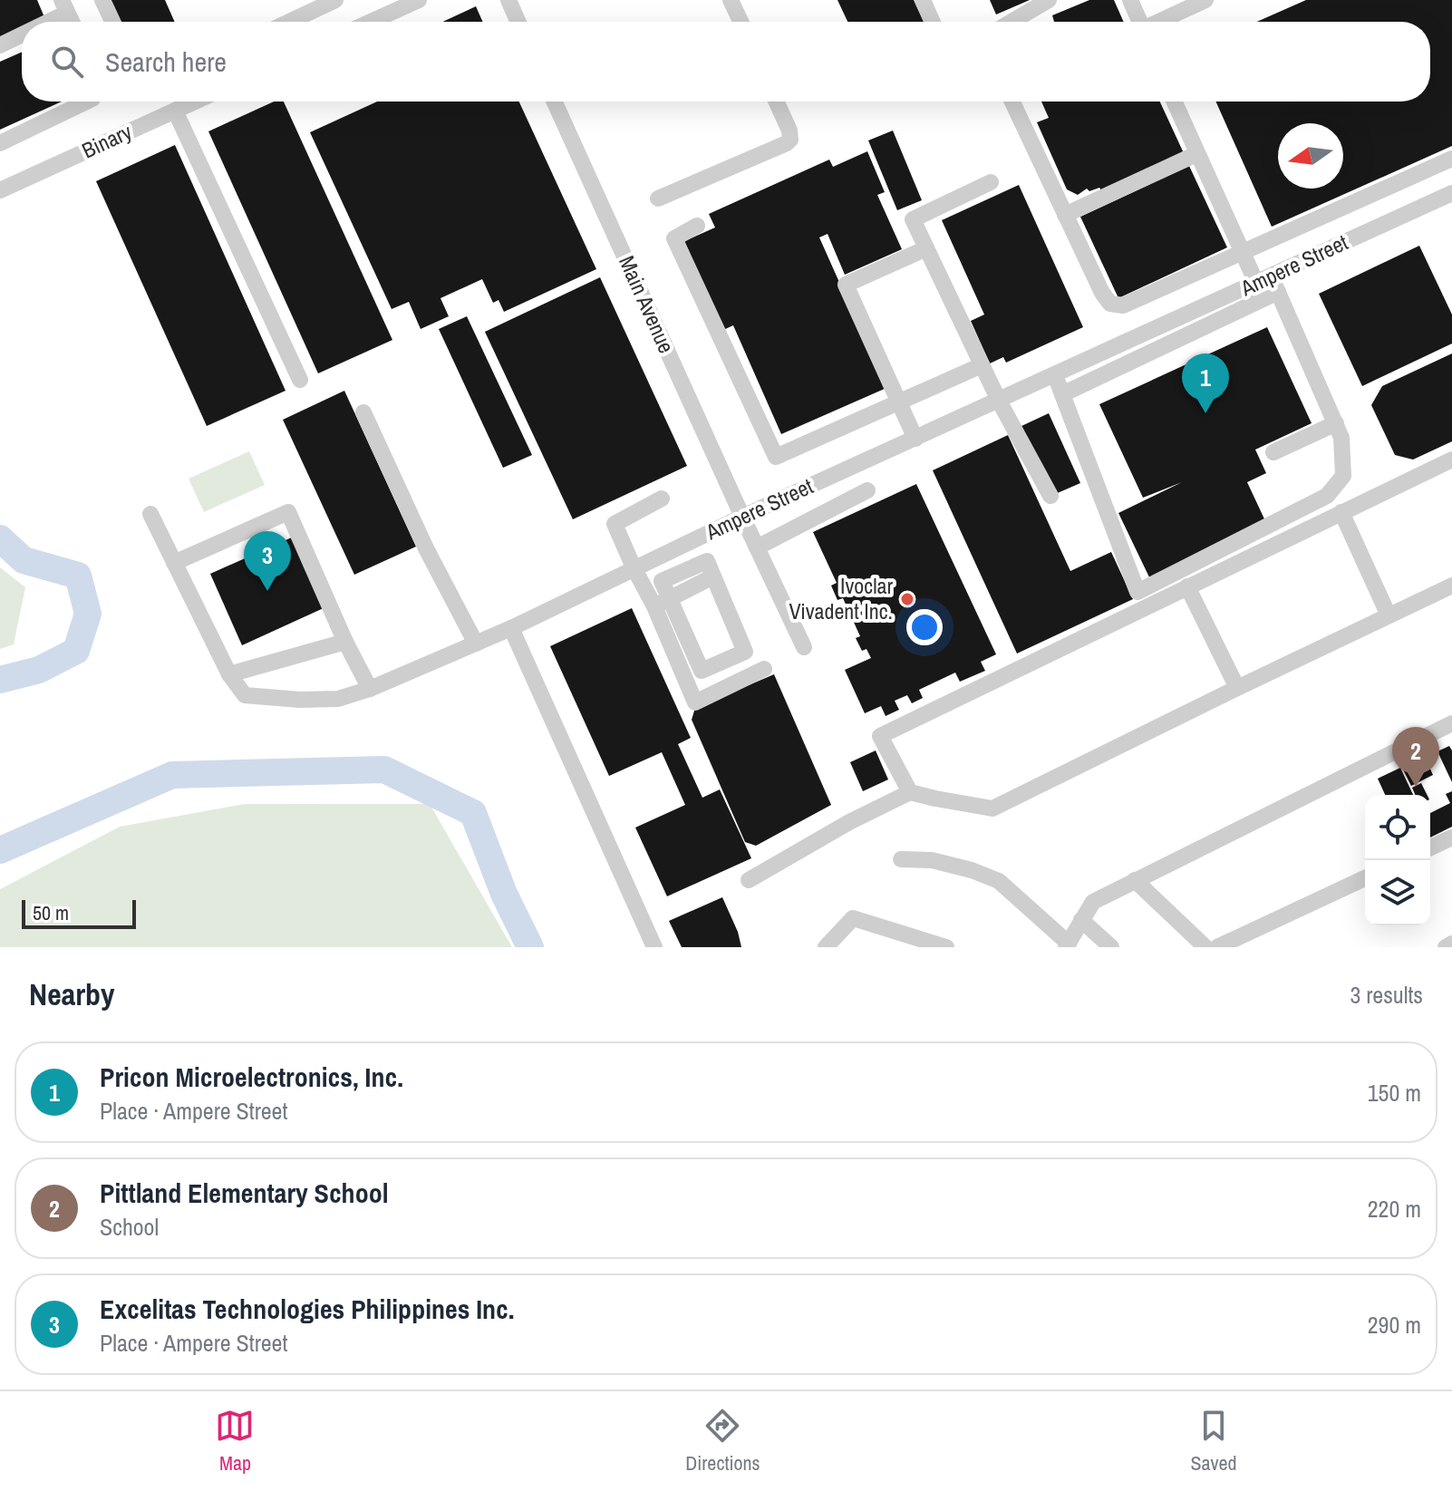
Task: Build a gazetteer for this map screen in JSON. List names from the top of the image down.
{
  "streets": {
    "street": ["Binary", "Ampere Street", "Main Avenue"]
  },
  "crossings": [
    ["Ampere Street", "Main Avenue"]
  ],
  "places": ["Ivoclar Vivadent Inc."],
  "scale_bar": "50 m",
  "north": "left",
  "page": {
    "search": "Search here",
    "pins": ["1", "3", "2"],
    "scale": "50 m",
    "heading": ["Nearby", "3 results"],
    "list": [
      {
        "mark": "1",
        "name": "Pricon Microelectronics, Inc.",
        "note": "Place · Ampere Street",
        "value": "150 m"
      },
      {
        "mark": "2",
        "name": "Pittland Elementary School",
        "note": "School",
        "value": "220 m"
      },
      {
        "mark": "3",
        "name": "Excelitas Technologies Philippines Inc.",
        "note": "Place · Ampere Street",
        "value": "290 m"
      }
    ],
    "nav": ["Map", "Directions", "Saved"]
  }
}
